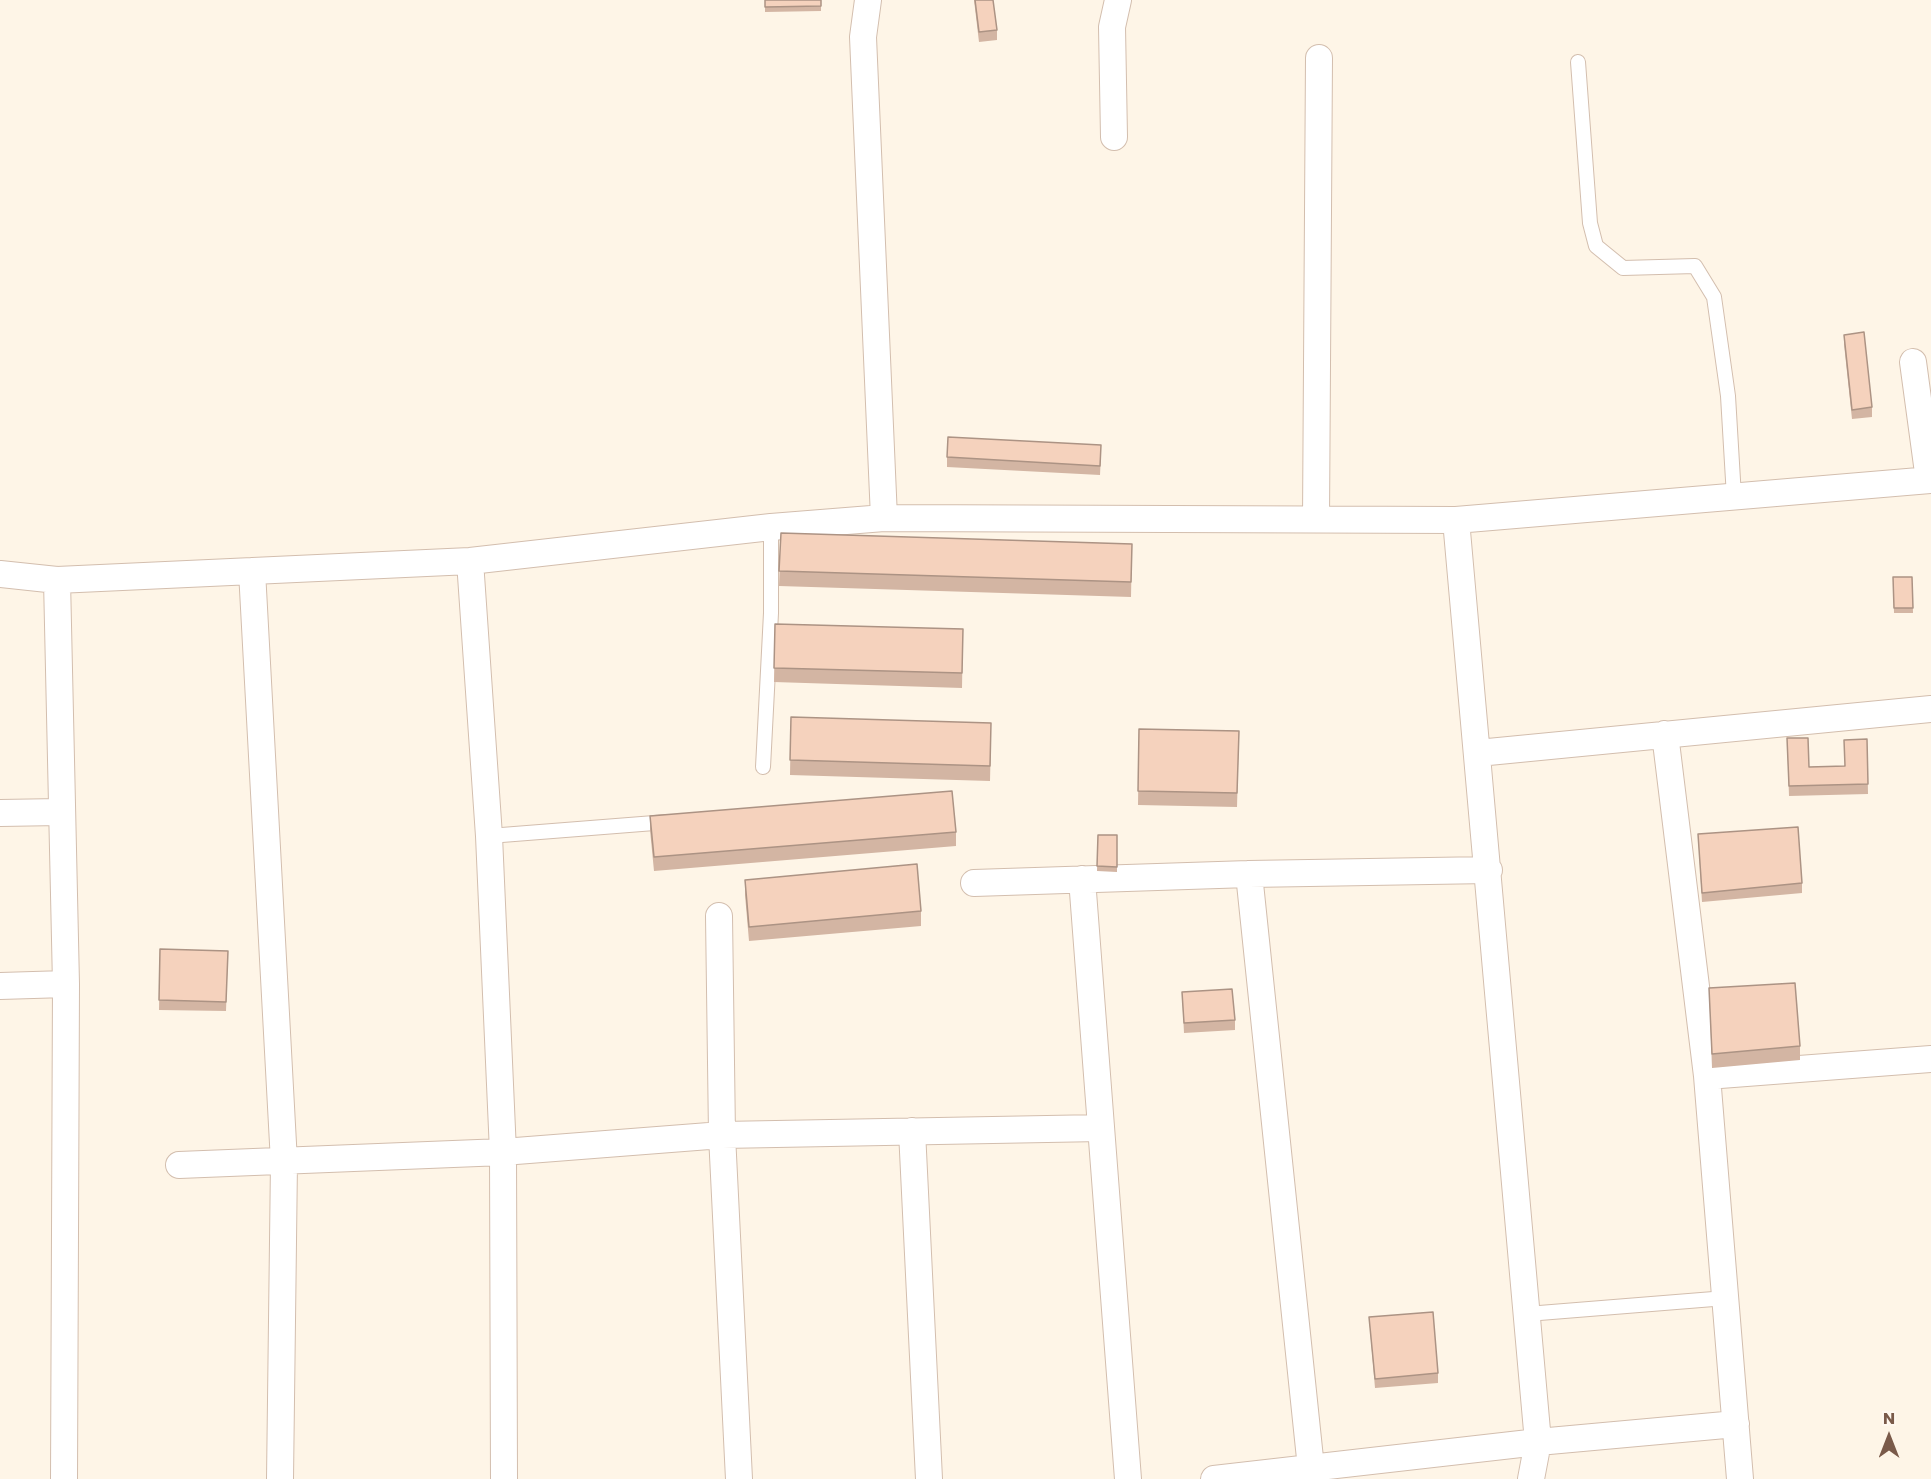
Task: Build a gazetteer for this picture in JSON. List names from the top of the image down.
{
  "north": "top"
}
